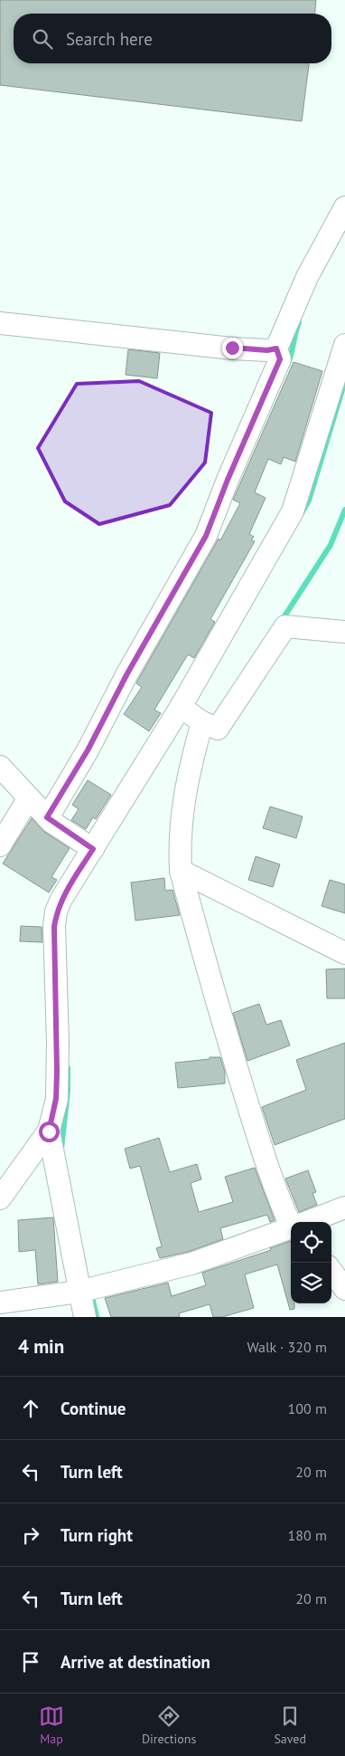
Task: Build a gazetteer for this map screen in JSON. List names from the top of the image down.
{
  "page": {
    "search": "Search here",
    "heading": ["4 min", "Walk · 320 m"],
    "list": [
      ["Continue", "100 m"],
      ["Turn left", "20 m"],
      ["Turn right", "180 m"],
      ["Turn left", "20 m"],
      "Arrive at destination"
    ],
    "nav": ["Map", "Directions", "Saved"]
  }
}
